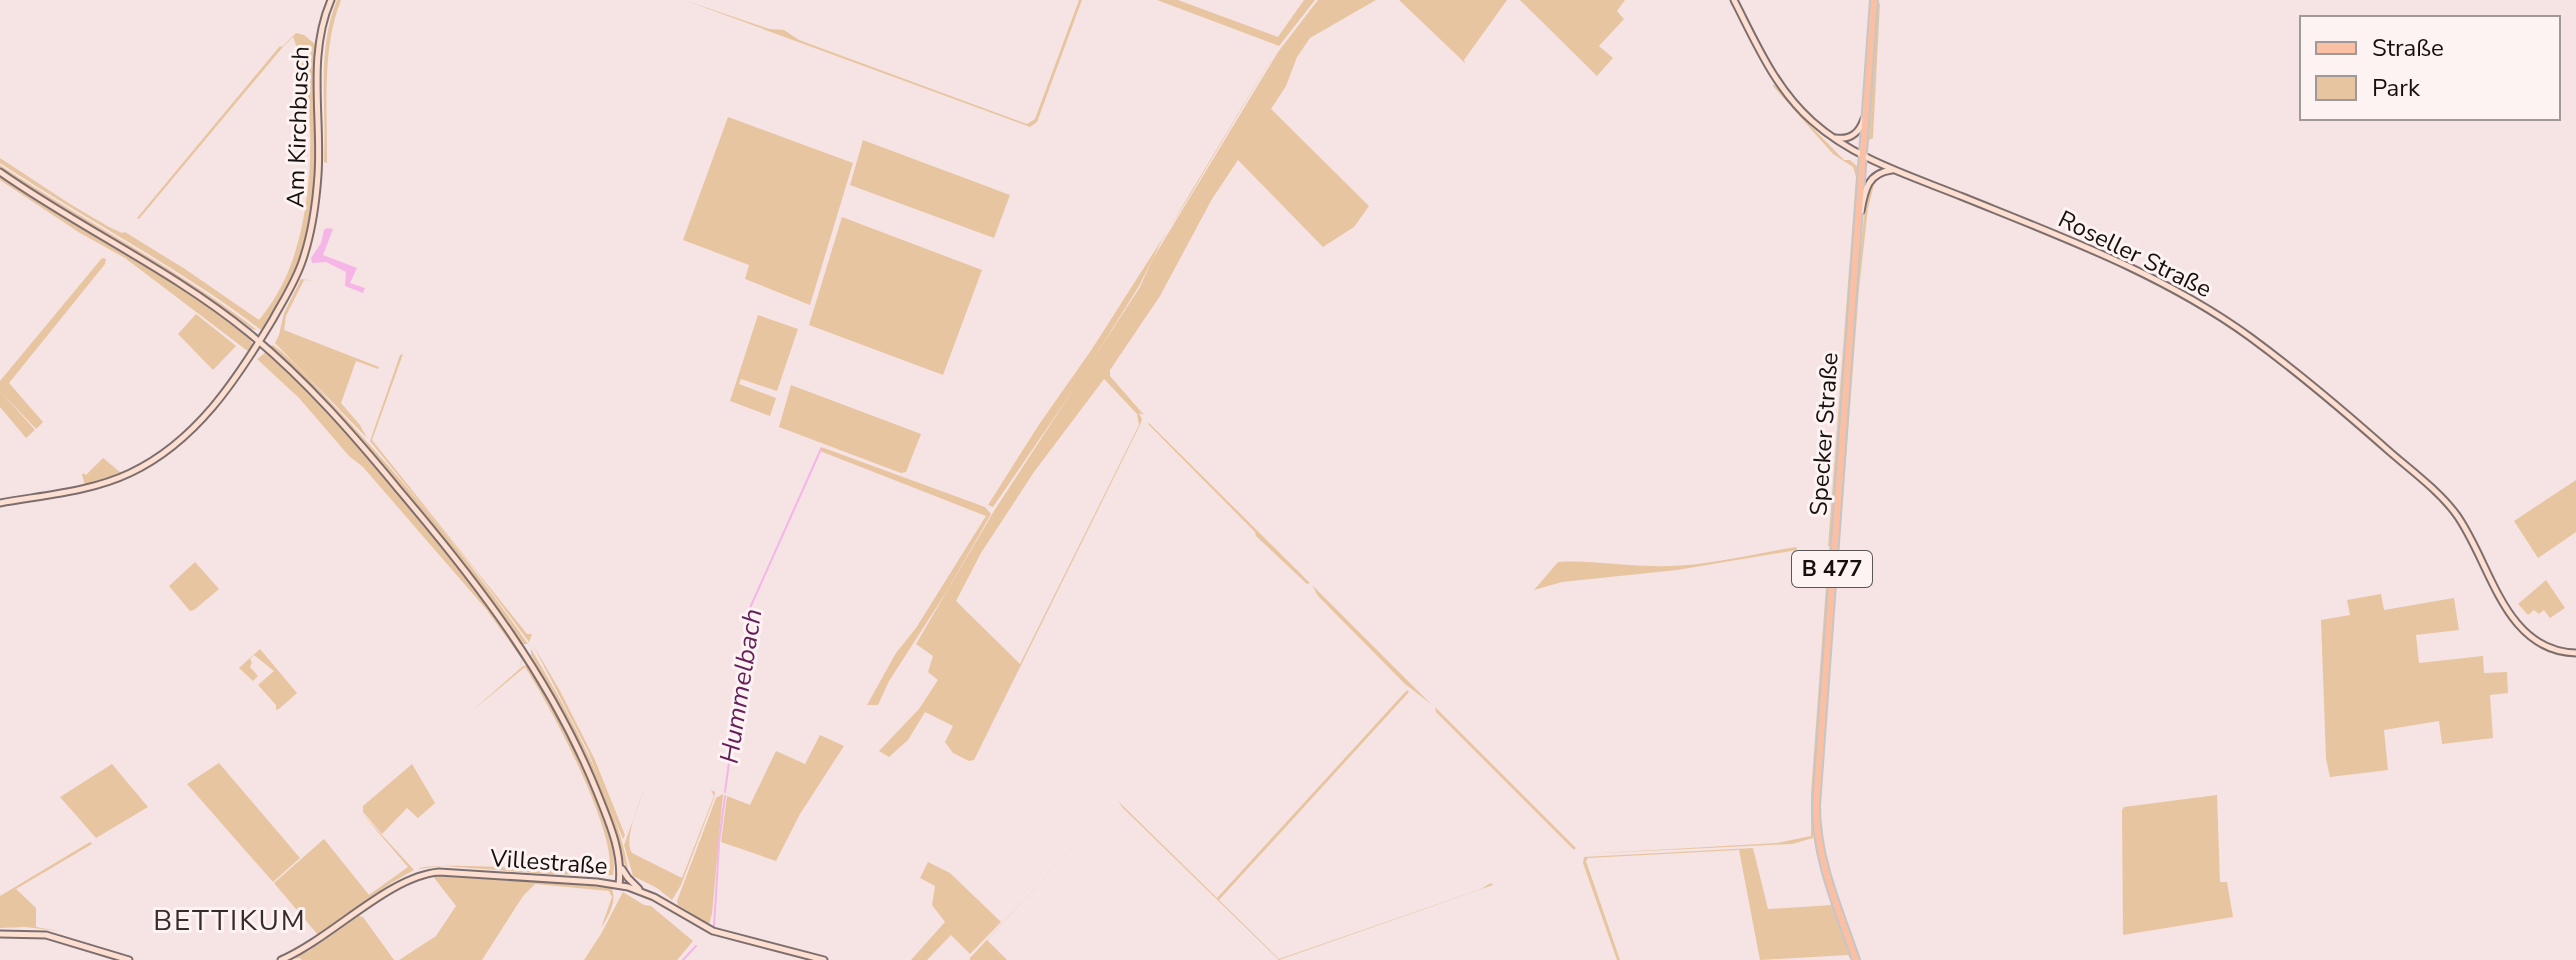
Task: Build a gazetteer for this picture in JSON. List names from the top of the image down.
{
  "streets": {
    "main road": ["Specker Straße", "B 477"],
    "street": ["Am Kirchbusch", "Roseller Straße", "Villestraße"]
  },
  "crossings": [
    ["Roseller Straße", "Specker Straße"]
  ],
  "districts": ["BETTIKUM"],
  "water": ["Hummelbach"],
  "legend": ["Straße", "Park"]
}
